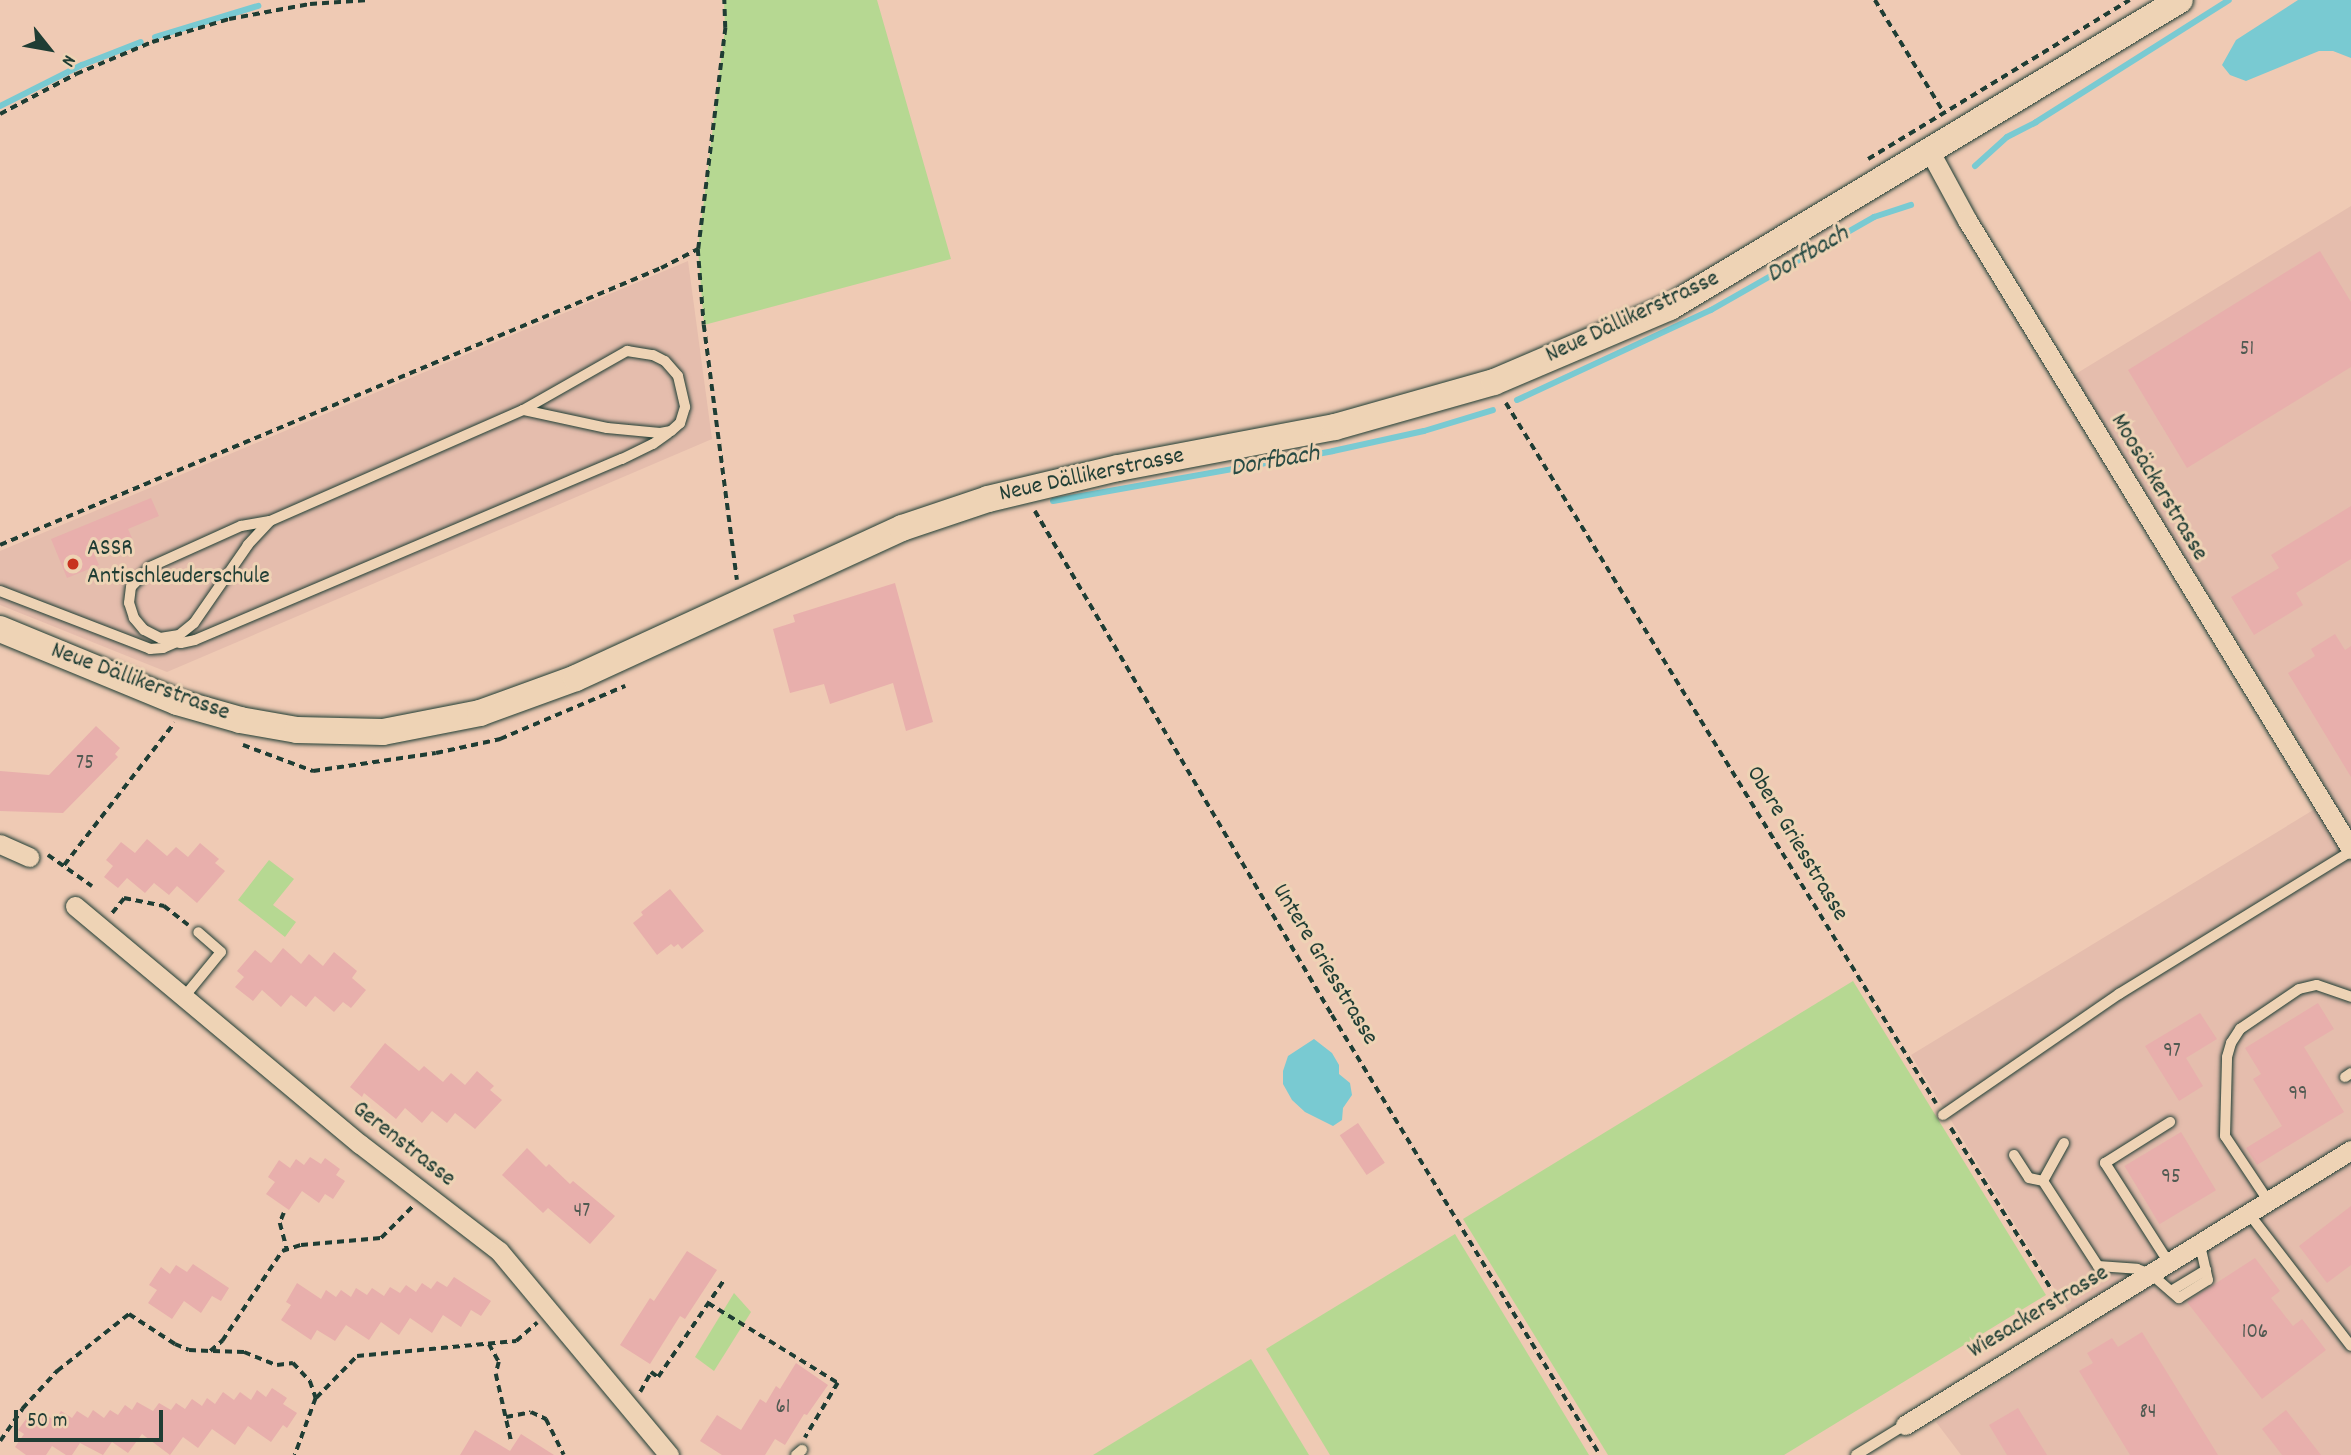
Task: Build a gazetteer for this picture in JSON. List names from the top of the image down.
{
  "streets": {
    "street": [
      "Neue Dällikerstrasse",
      "Moosäckerstrasse",
      "Gerenstrasse",
      "Wiesackerstrasse"
    ],
    "path": ["Obere Griesstrasse", "Untere Griesstrasse"]
  },
  "crossings": [
    ["Neue Dällikerstrasse", "Moosäckerstrasse"],
    ["Neue Dällikerstrasse", "Obere Griesstrasse"],
    ["Neue Dällikerstrasse", "Untere Griesstrasse"],
    ["Obere Griesstrasse", "Wiesackerstrasse"]
  ],
  "water": ["Dorfbach"],
  "places": ["ASSR Antischleuderschule"],
  "house_numbers": [
    "51",
    "75",
    "97",
    "99",
    "95",
    "47",
    "106",
    "61",
    "84"
  ],
  "scale_bar": "50 m",
  "north": "bottom right"
}
